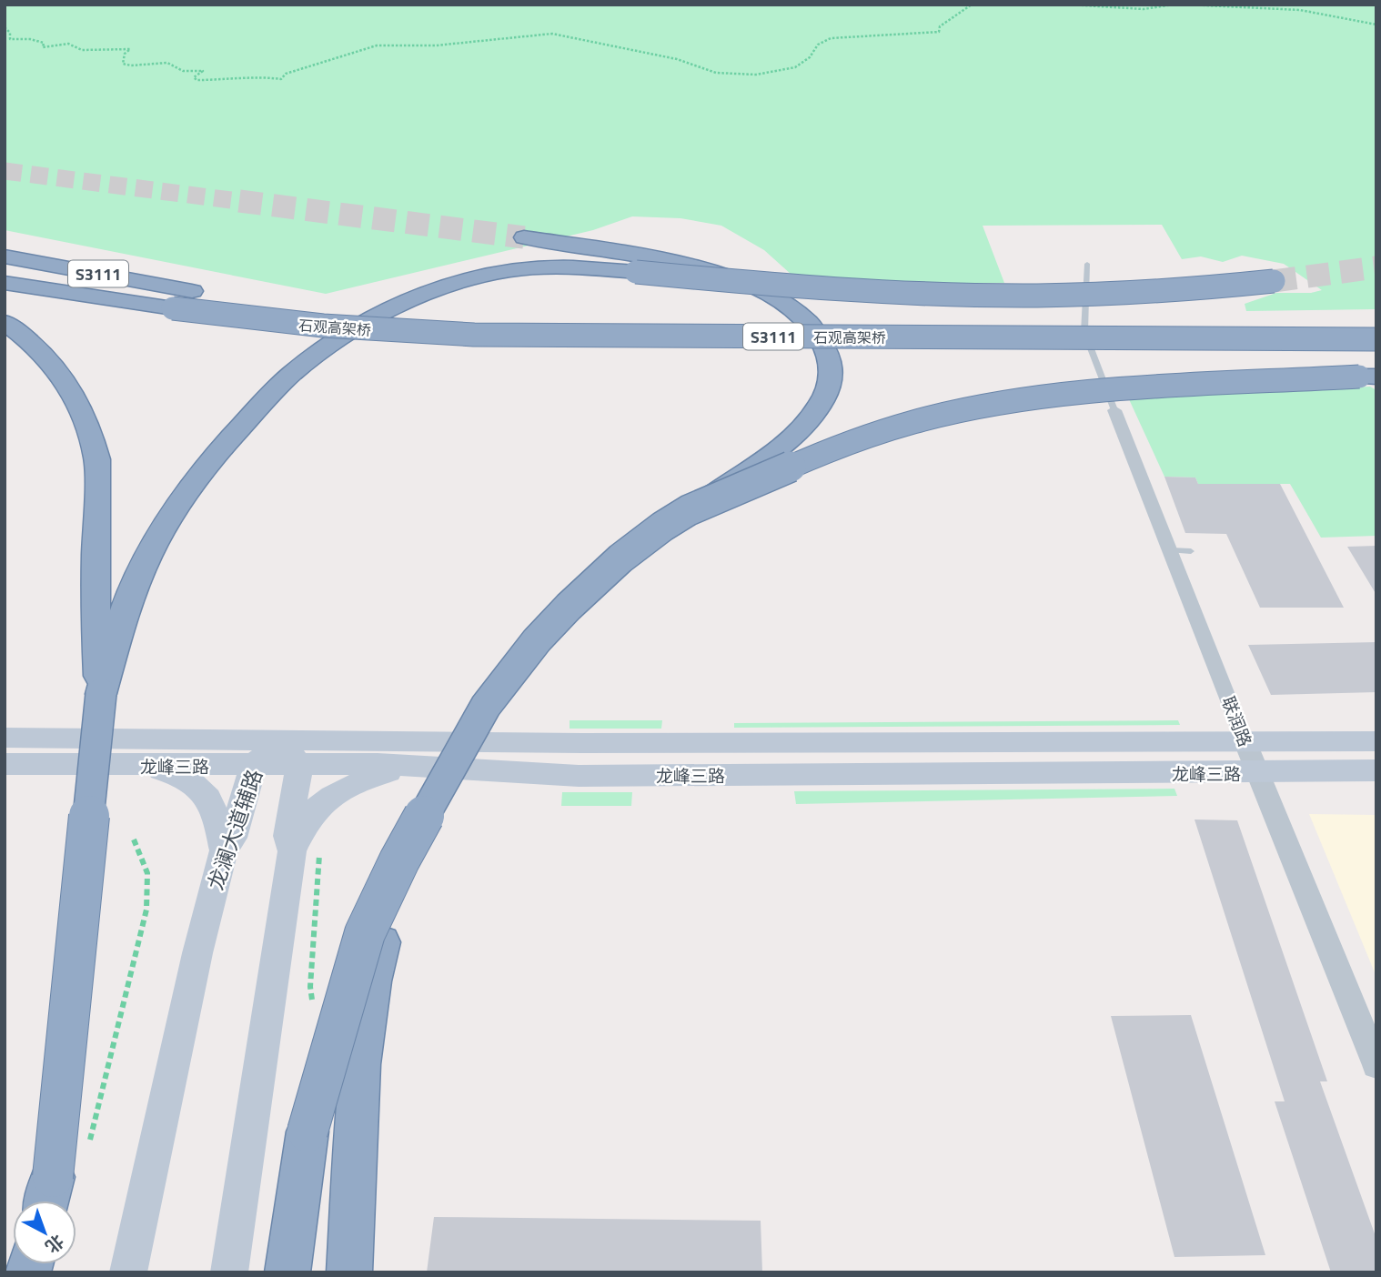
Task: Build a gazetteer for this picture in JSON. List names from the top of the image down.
{
  "streets": {
    "highway": ["S3111", "石观高架桥"],
    "main road": ["龙峰三路", "龙澜大道辅路"],
    "street": ["联润路"]
  },
  "crossings": [
    ["联润路", "龙峰三路"],
    ["龙峰三路", "龙澜大道辅路"]
  ],
  "north": "bottom right"
}
